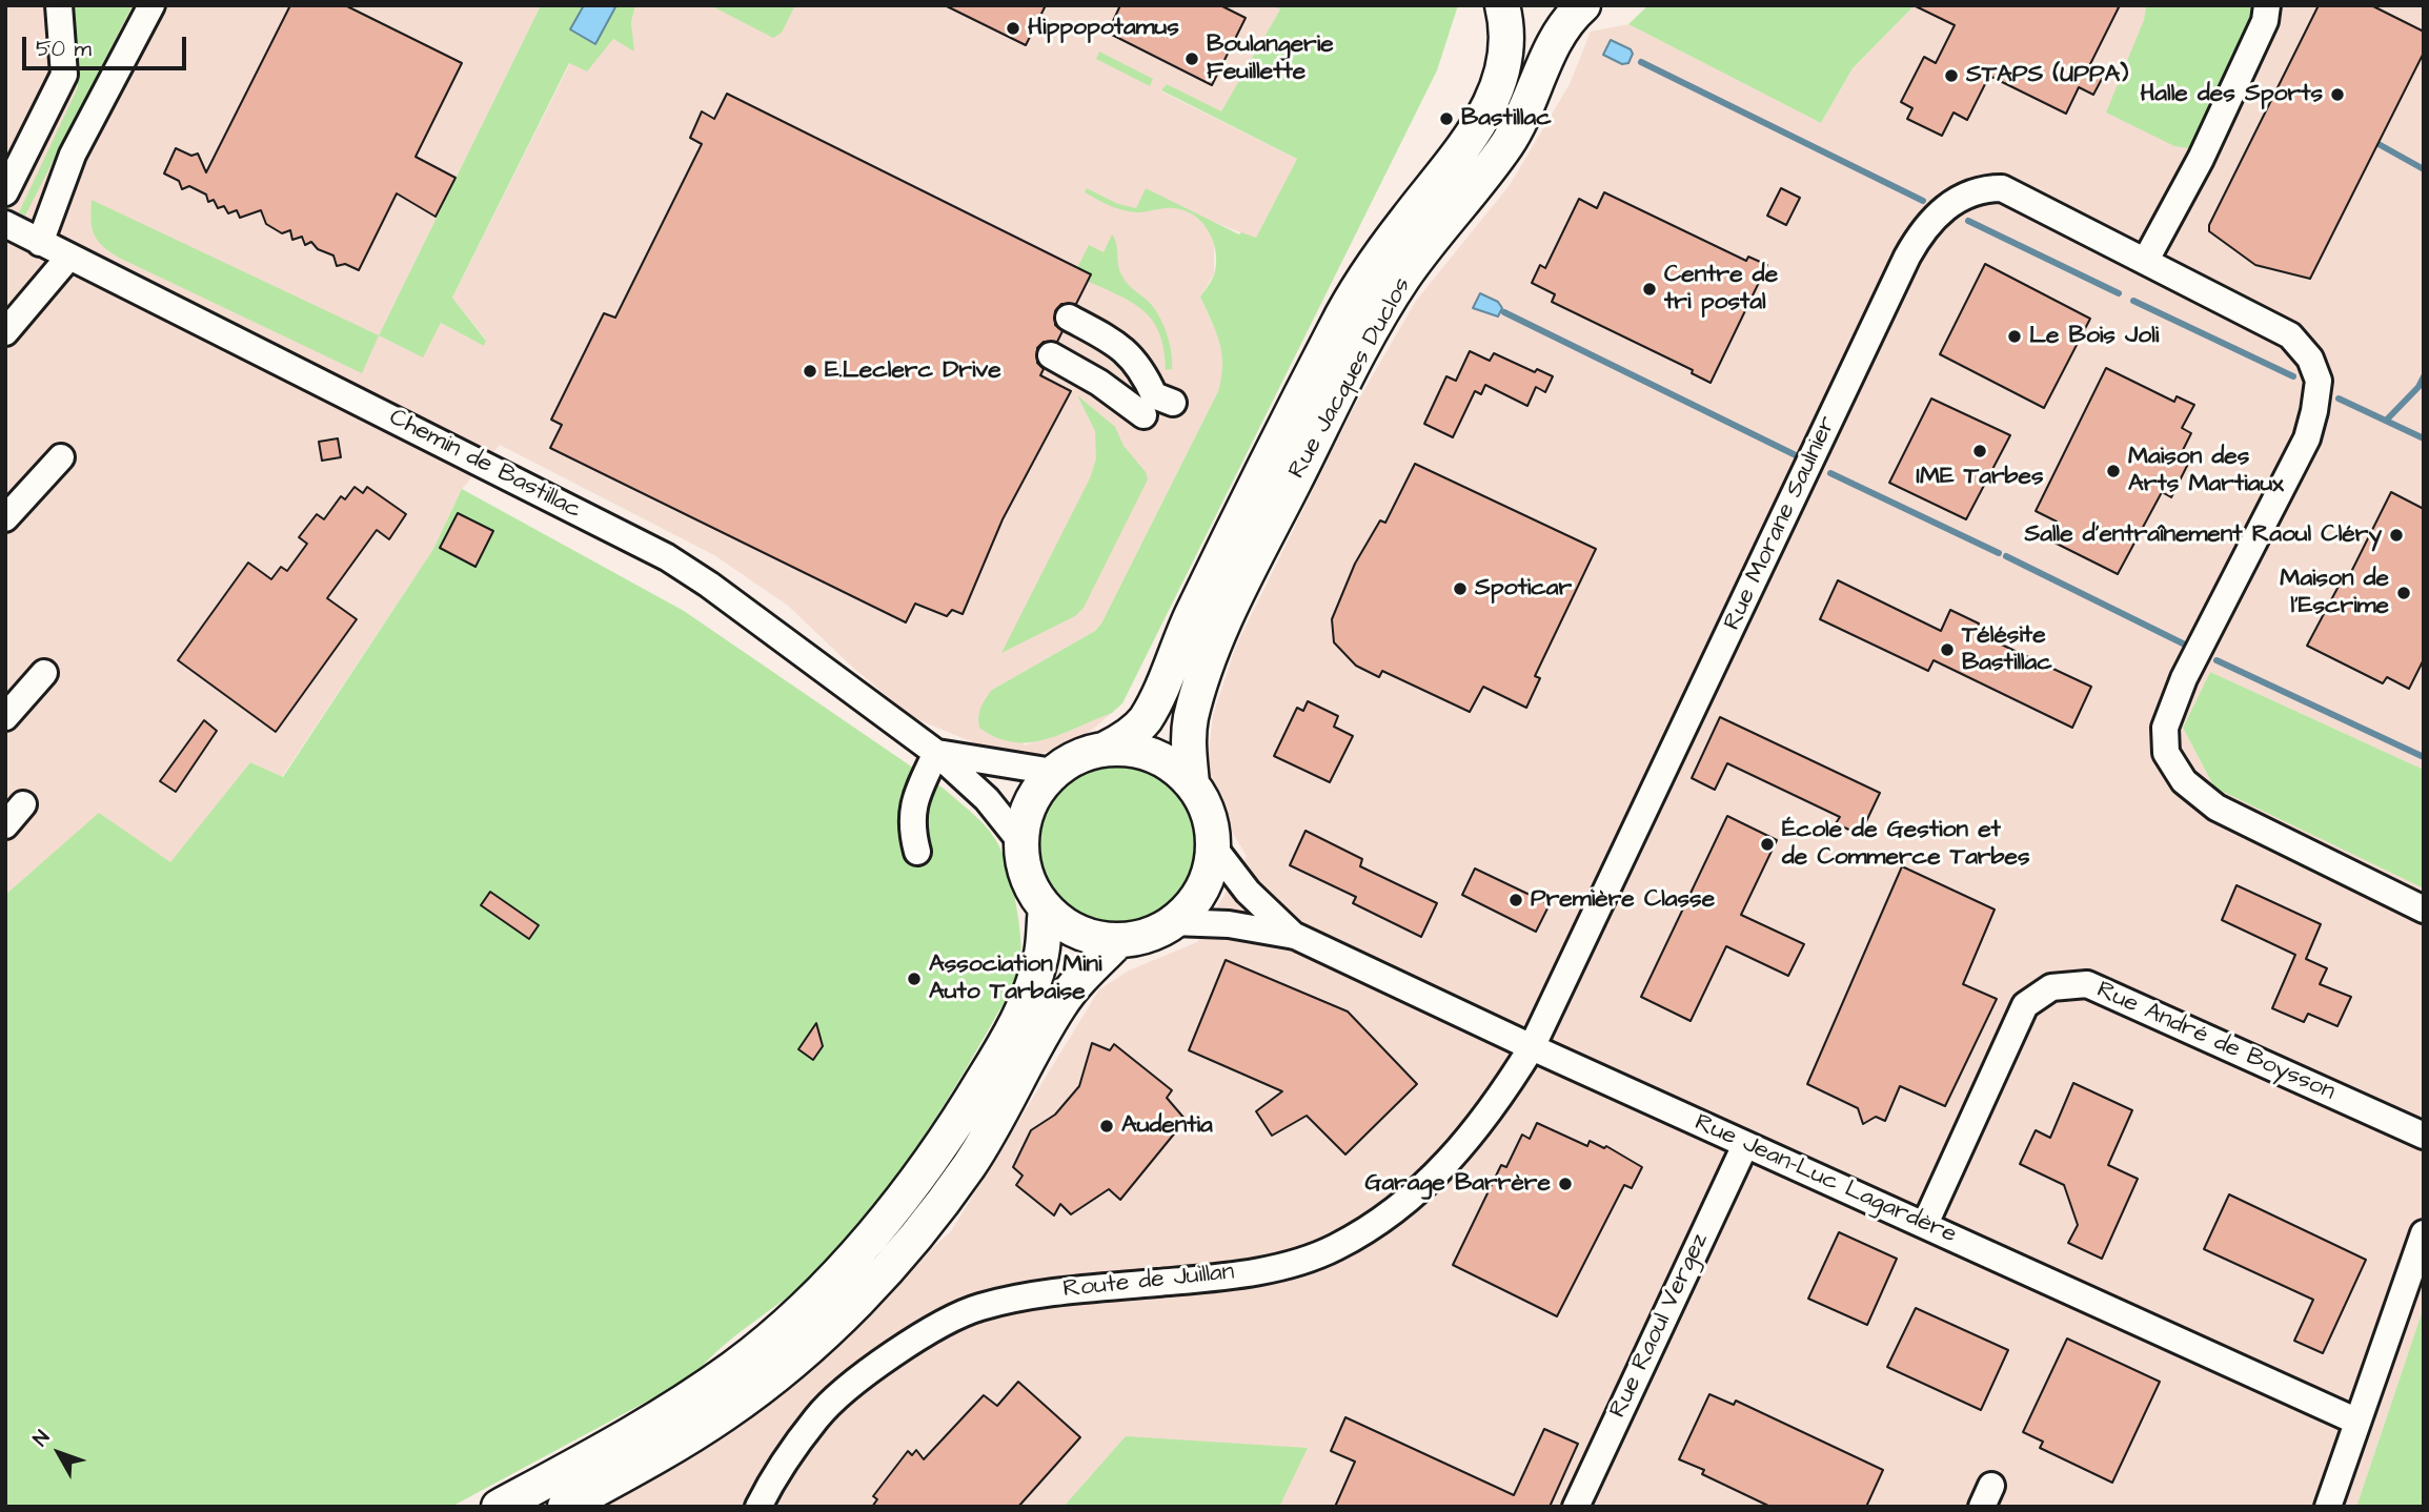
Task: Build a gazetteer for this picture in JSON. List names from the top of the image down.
{
  "streets": {
    "main road": ["Rue Jacques Duclos"],
    "street": [
      "Chemin de Bastillac",
      "Rue Morane Saulnier",
      "Rue André de Boysson",
      "Rue Jean-Luc Lagardère",
      "Route de Juillan",
      "Rue Raoul Vergez"
    ]
  },
  "crossings": [
    ["Rue Jacques Duclos", "Chemin de Bastillac"],
    ["Rue Jacques Duclos", "Rue Jean-Luc Lagardère"],
    ["Chemin de Bastillac", "Rue Jean-Luc Lagardère"],
    ["Rue Morane Saulnier", "Rue Jean-Luc Lagardère"],
    ["Rue Morane Saulnier", "Route de Juillan"],
    ["Rue André de Boysson", "Rue Jean-Luc Lagardère"],
    ["Rue Jean-Luc Lagardère", "Route de Juillan"],
    ["Rue Jean-Luc Lagardère", "Rue Raoul Vergez"]
  ],
  "places": [
    "Hippopotamus",
    "Boulangerie Feuillette",
    "STAPS (UPPA)",
    "Halle des Sports",
    "Bastillac",
    "Centre de tri postal",
    "Le Bois Joli",
    "E.Leclerc Drive",
    "IME Tarbes",
    "Maison des Arts Martiaux",
    "Salle d'entraînement Raoul Cléry",
    "Spoticar",
    "Maison de l'Escrime",
    "Télésite Bastillac",
    "École de Gestion et de Commerce Tarbes",
    "Première Classe",
    "Association Mini Auto Tarbaise",
    "Audentia",
    "Garage Barrère"
  ],
  "scale_bar": "50 m",
  "north": "top left"
}
